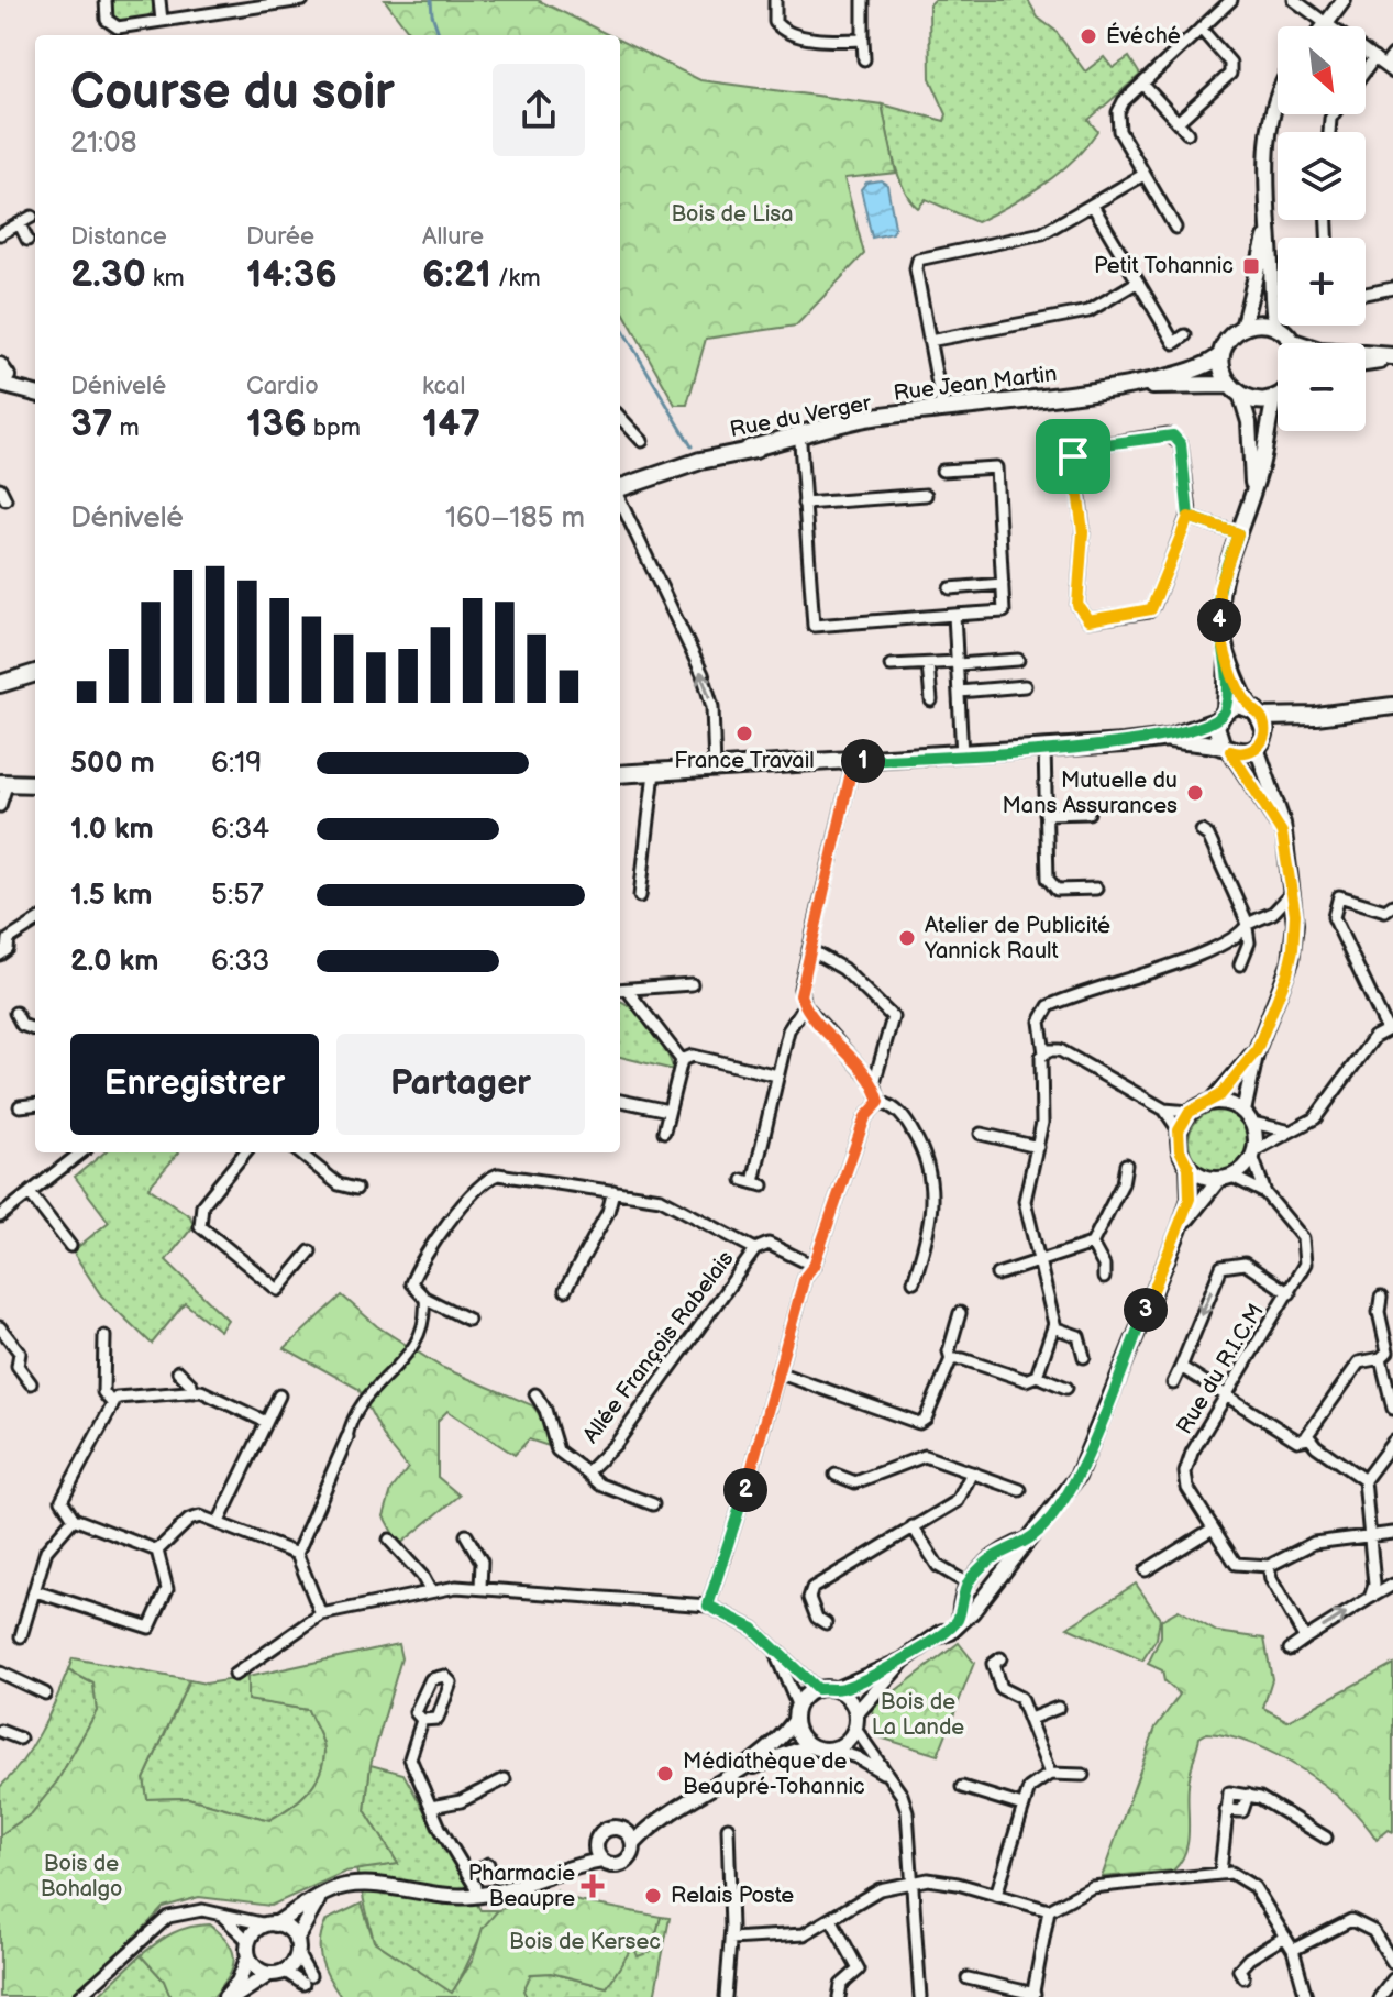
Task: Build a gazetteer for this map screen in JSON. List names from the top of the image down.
{
  "streets": {
    "main road": ["Rue Jean Martin", "Rue du Verger"],
    "street": ["Allée François Rabelais", "Rue du R.I.C.M"]
  },
  "crossings": [
    ["Rue Jean Martin", "Rue du Verger"]
  ],
  "parks": [
    "Bois de Lisa",
    "Bois de La Lande",
    "Bois de Bohalgo",
    "Bois de Kersec"
  ],
  "places": {
    "other": [
      "Évéché",
      "France Travail",
      "Mutuelle du Mans Assurances",
      "Atelier de Publicité Yannick Rault",
      "Médiathèque de Beaupré-Tohannic",
      "Relais Poste"
    ],
    "transit": ["Petit Tohannic"],
    "health": ["Pharmacie Beaupre"]
  },
  "north": "bottom right",
  "page": {
    "map_buttons": ["+", "−"],
    "heading": ["Course du soir", "21:08"],
    "stats": [
      ["Distance", "2.30 km"],
      ["Durée", "14:36"],
      ["Allure", "6:21 /km"],
      ["Dénivelé", "37 m"],
      ["Cardio", "136 bpm"],
      ["kcal", "147"]
    ],
    "chart": ["Dénivelé", "160–185 m"],
    "pins": [
      "4",
      "1",
      "3",
      "2"
    ],
    "list": [
      {
        "name": "500 m",
        "note": "6:19"
      },
      {
        "name": "1.0 km",
        "note": "6:34"
      },
      {
        "name": "1.5 km",
        "note": "5:57"
      },
      {
        "name": "2.0 km",
        "note": "6:33"
      }
    ],
    "buttons": ["Enregistrer", "Partager"]
  }
}
